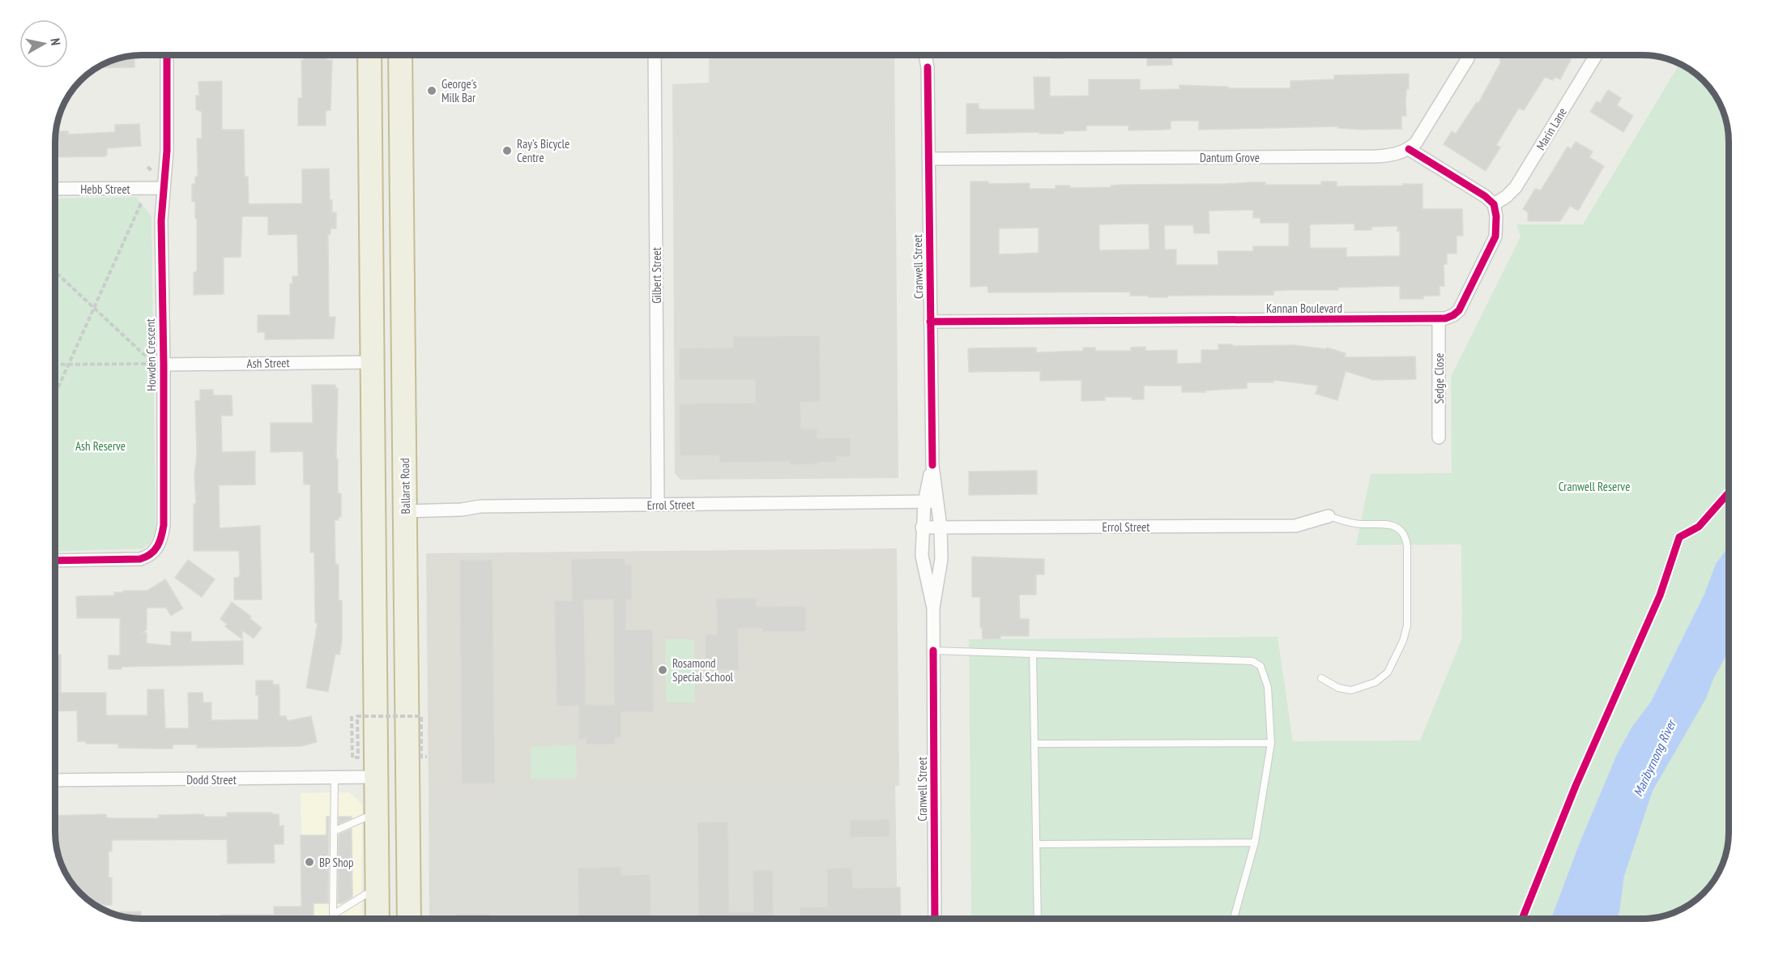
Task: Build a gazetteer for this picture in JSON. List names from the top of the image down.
{
  "streets": {
    "highway": ["Ballarat Road"],
    "street": [
      "Marin Lane",
      "Dantum Grove",
      "Hebb Street",
      "Cranwell Street",
      "Gilbert Street",
      "Kannan Boulevard",
      "Howden Crescent",
      "Ash Street",
      "Sedge Close",
      "Errol Street",
      "Dodd Street"
    ]
  },
  "crossings": [
    ["Marin Lane", "Kannan Boulevard"],
    ["Dantum Grove", "Cranwell Street"],
    ["Hebb Street", "Howden Crescent"],
    ["Cranwell Street", "Kannan Boulevard"],
    ["Cranwell Street", "Errol Street"],
    ["Gilbert Street", "Errol Street"],
    ["Kannan Boulevard", "Sedge Close"],
    ["Howden Crescent", "Ash Street"],
    ["Ballarat Road", "Errol Street"]
  ],
  "water": ["Maribyrnong River"],
  "parks": ["Ash Reserve", "Cranwell Reserve"],
  "places": [
    "George's Milk Bar",
    "Ray's Bicycle Centre",
    "Rosamond Special School",
    "BP Shop"
  ],
  "north": "right"
}
